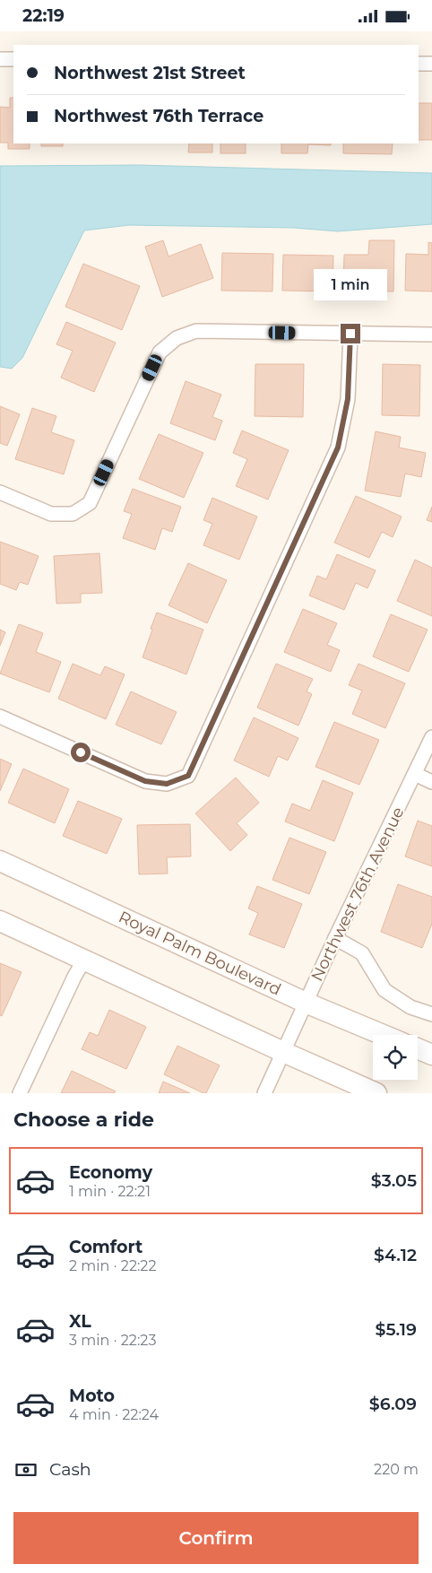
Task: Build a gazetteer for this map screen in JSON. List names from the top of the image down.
{
  "streets": {
    "main road": ["Royal Palm Boulevard"],
    "street": ["Northwest 76th Avenue"]
  },
  "crossings": [
    ["Northwest 76th Avenue", "Royal Palm Boulevard"]
  ],
  "page": {
    "status": "22:19",
    "banner": ["Northwest 21st Street", "Northwest 76th Terrace"],
    "bubble": "1 min",
    "heading": "Choose a ride",
    "list": [
      {
        "name": "Economy",
        "note": "1 min · 22:21",
        "value": "$3.05"
      },
      {
        "name": "Comfort",
        "note": "2 min · 22:22",
        "value": "$4.12"
      },
      {
        "name": "XL",
        "note": "3 min · 22:23",
        "value": "$5.19"
      },
      {
        "name": "Moto",
        "note": "4 min · 22:24",
        "value": "$6.09"
      }
    ],
    "pay": ["Cash", "220 m"],
    "buttons": "Confirm"
  }
}
